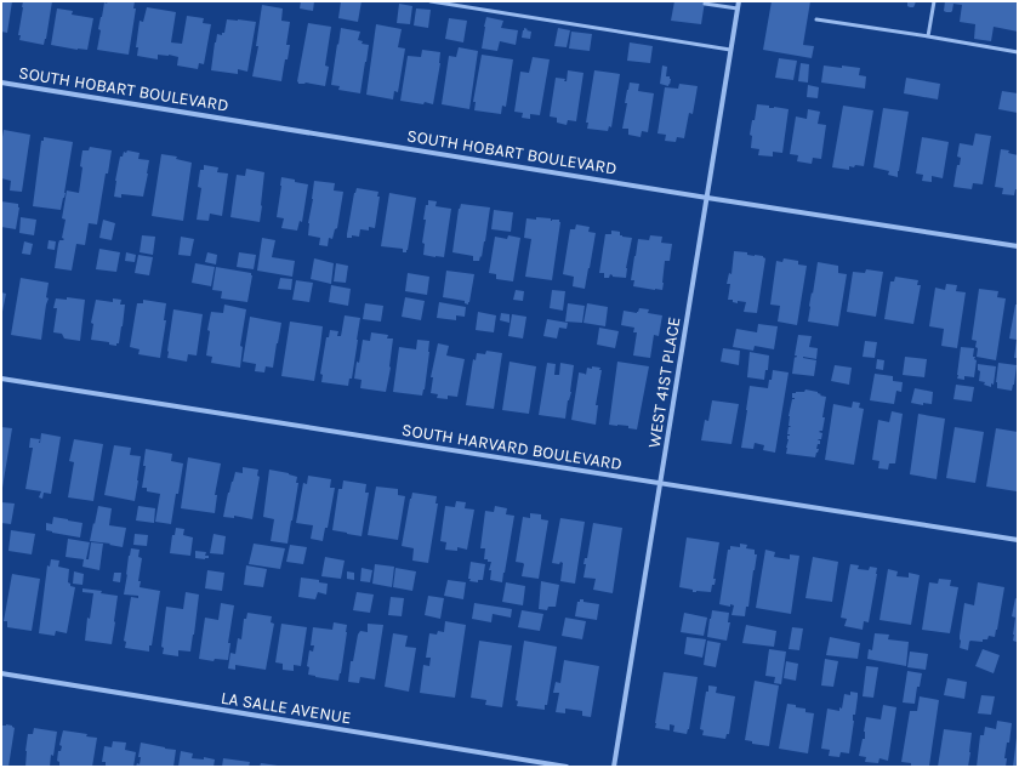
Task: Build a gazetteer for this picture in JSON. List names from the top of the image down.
{
  "streets": {
    "street": [
      "SOUTH HOBART BOULEVARD",
      "WEST 41ST PLACE",
      "SOUTH HARVARD BOULEVARD",
      "LA SALLE AVENUE"
    ]
  },
  "crossings": [
    ["SOUTH HOBART BOULEVARD", "WEST 41ST PLACE"],
    ["WEST 41ST PLACE", "SOUTH HARVARD BOULEVARD"]
  ]
}
